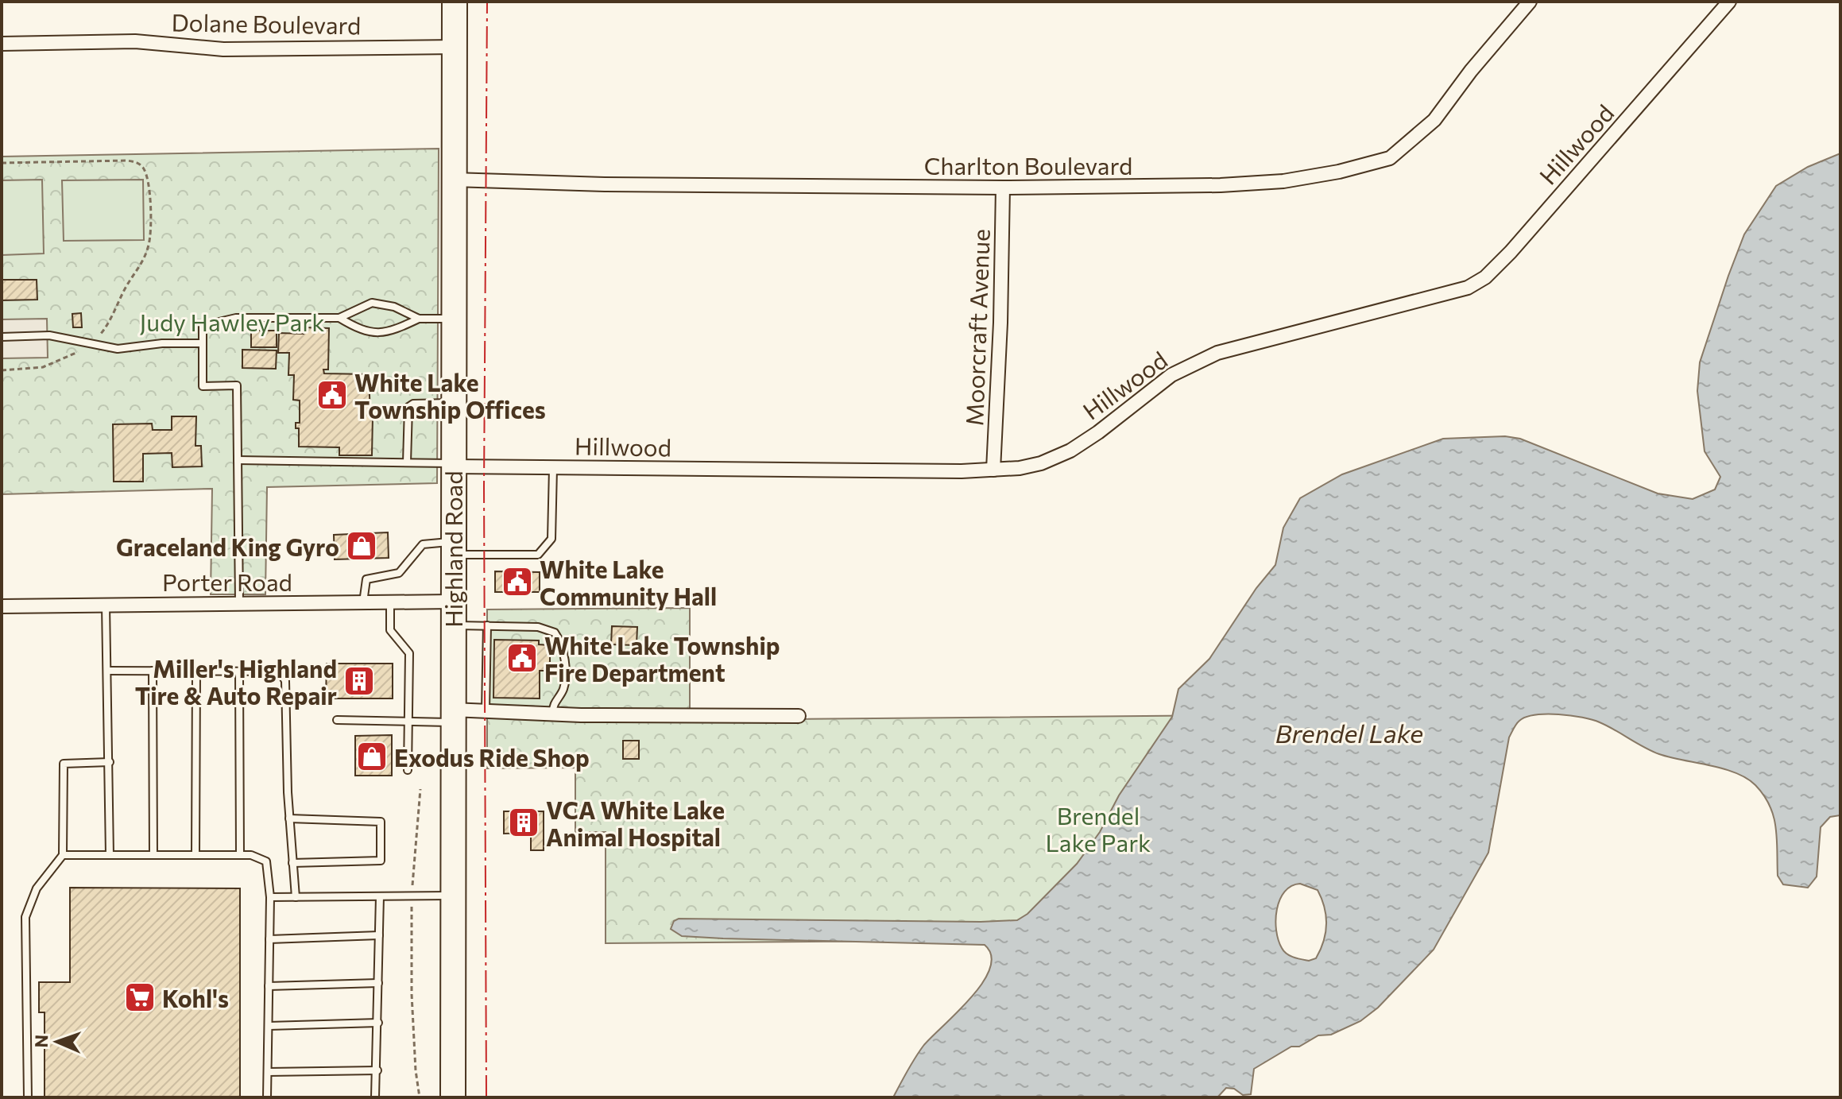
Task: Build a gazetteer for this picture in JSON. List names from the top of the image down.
{
  "streets": {
    "highway": ["Highland Road"],
    "street": [
      "Dolane Boulevard",
      "Hillwood",
      "Charlton Boulevard",
      "Moorcraft Avenue",
      "Porter Road"
    ]
  },
  "crossings": [
    ["Dolane Boulevard", "Highland Road"],
    ["Hillwood", "Moorcraft Avenue"],
    ["Hillwood", "Highland Road"],
    ["Charlton Boulevard", "Moorcraft Avenue"],
    ["Charlton Boulevard", "Highland Road"],
    ["Highland Road", "Porter Road"]
  ],
  "water": ["Brendel Lake"],
  "parks": ["Judy Hawley Park", "Brendel Lake Park"],
  "places": {
    "public building": ["White Lake Township Offices", "White Lake Community Hall", "White Lake Township Fire Department"],
    "shop": ["Graceland King Gyro", "Exodus Ride Shop"],
    "building": ["Miller's Highland Tire & Auto Repair", "VCA White Lake Animal Hospital"],
    "supermarket": ["Kohl's"]
  },
  "north": "left"
}
